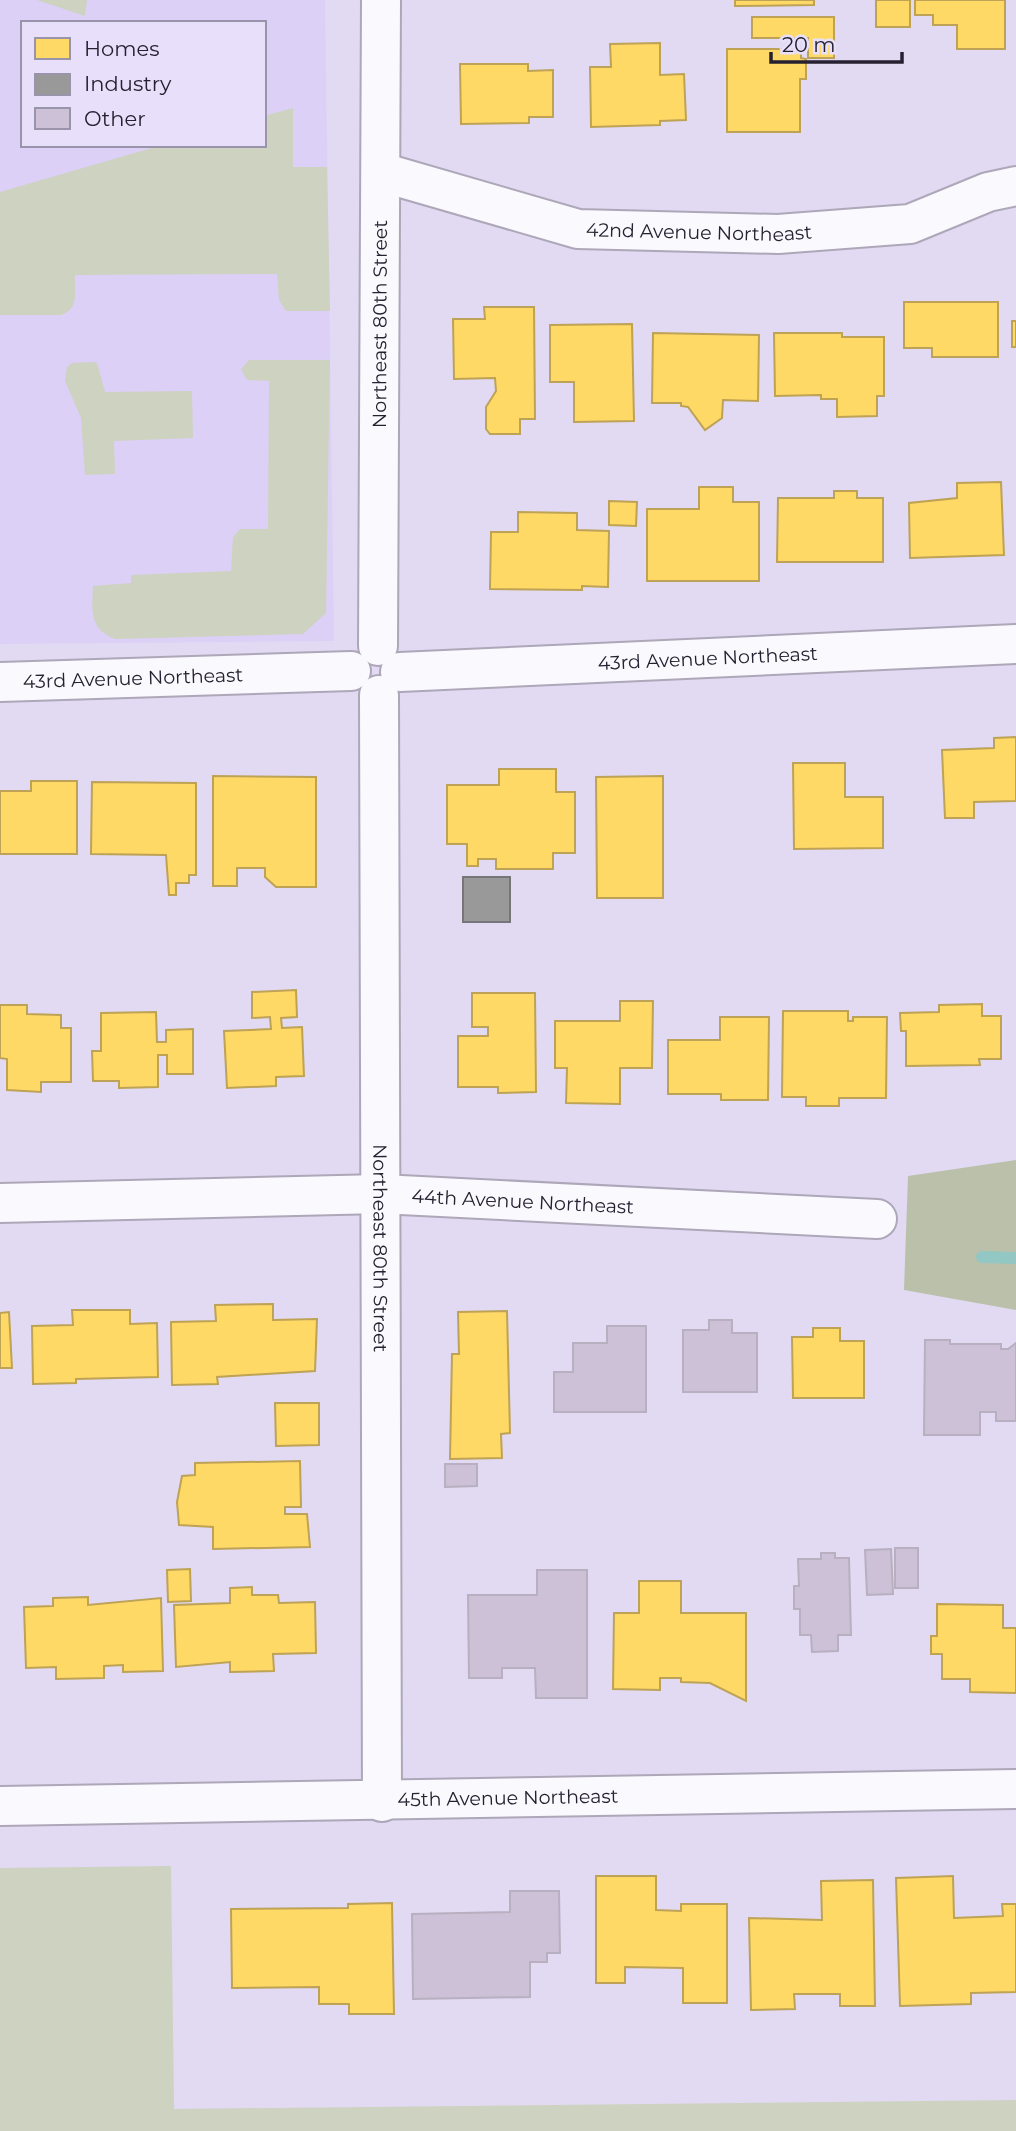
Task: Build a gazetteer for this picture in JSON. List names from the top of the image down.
{
  "streets": {
    "street": [
      "42nd Avenue Northeast",
      "Northeast 80th Street",
      "43rd Avenue Northeast",
      "44th Avenue Northeast",
      "45th Avenue Northeast"
    ]
  },
  "crossings": [
    ["42nd Avenue Northeast", "Northeast 80th Street"],
    ["Northeast 80th Street", "43rd Avenue Northeast"],
    ["Northeast 80th Street", "44th Avenue Northeast"],
    ["Northeast 80th Street", "45th Avenue Northeast"]
  ],
  "legend": ["Homes", "Industry", "Other"],
  "scale_bar": "20 m"
}
